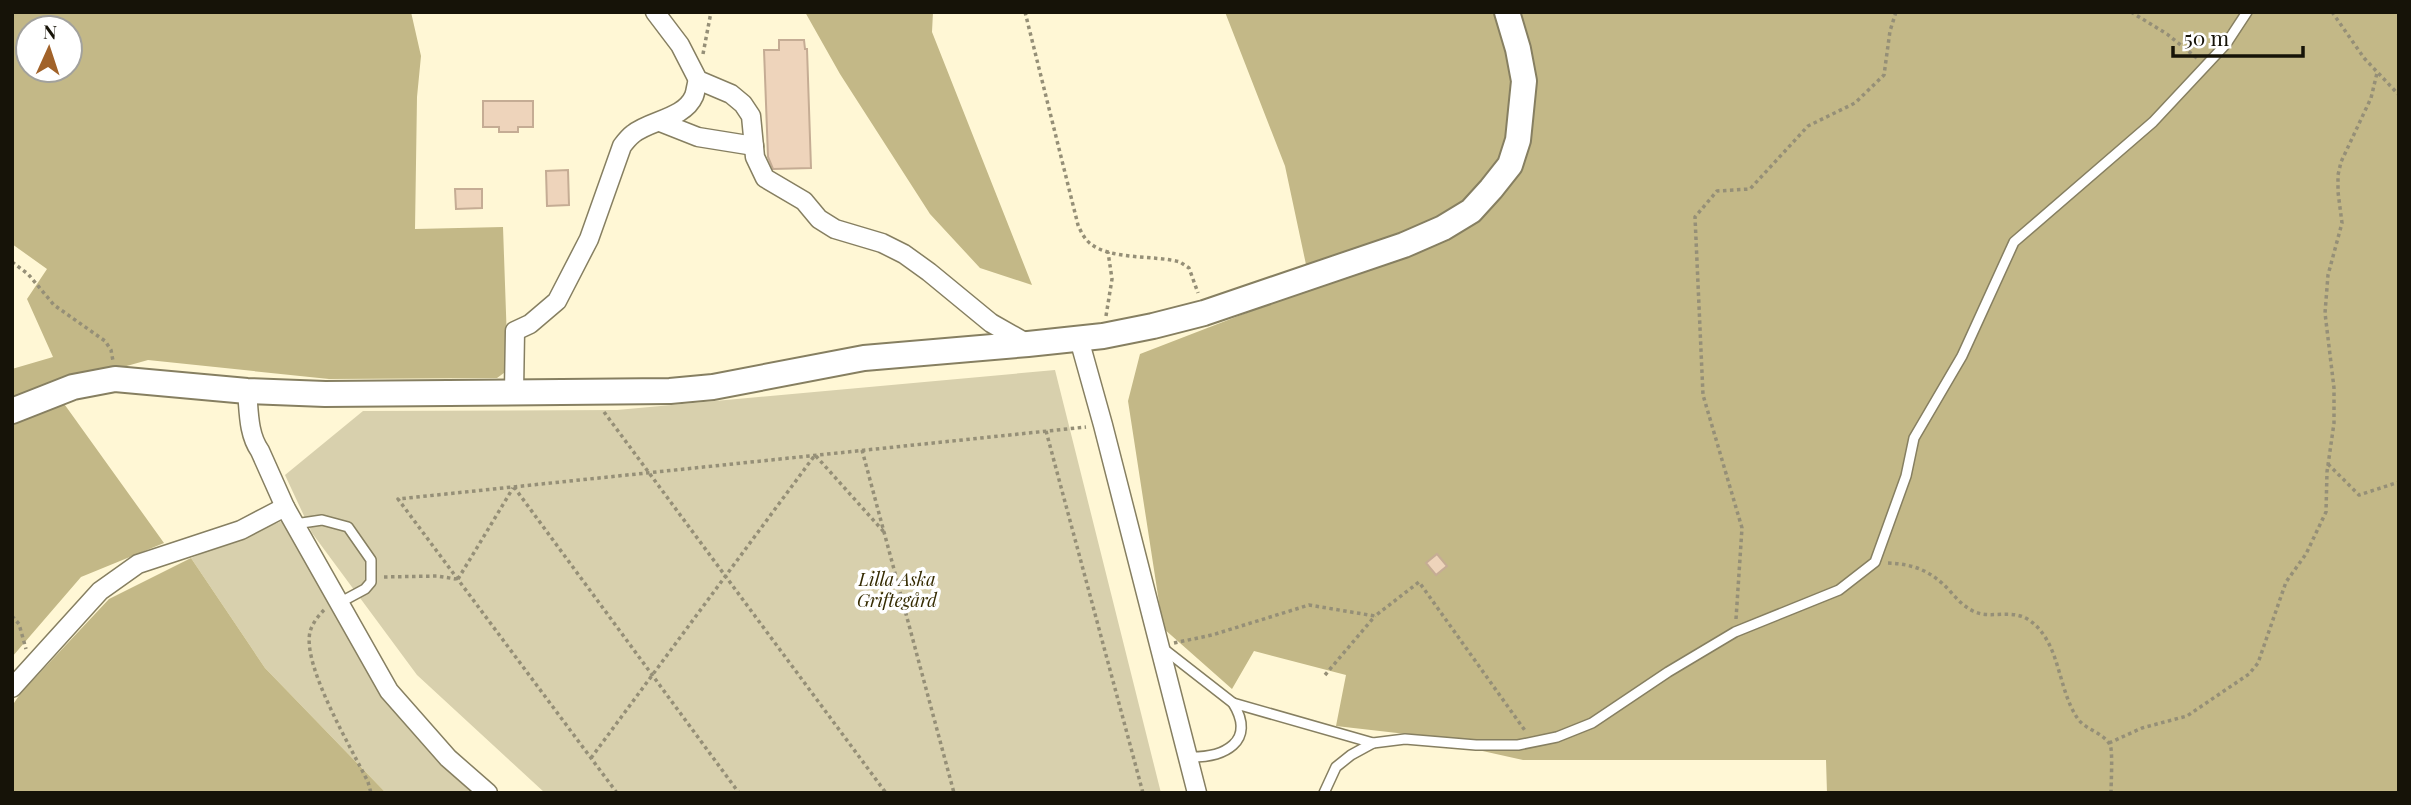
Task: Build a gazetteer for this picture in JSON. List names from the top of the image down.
{
  "parks": ["Lilla Aska Griftegård"],
  "scale_bar": "50 m",
  "north": "top"
}
